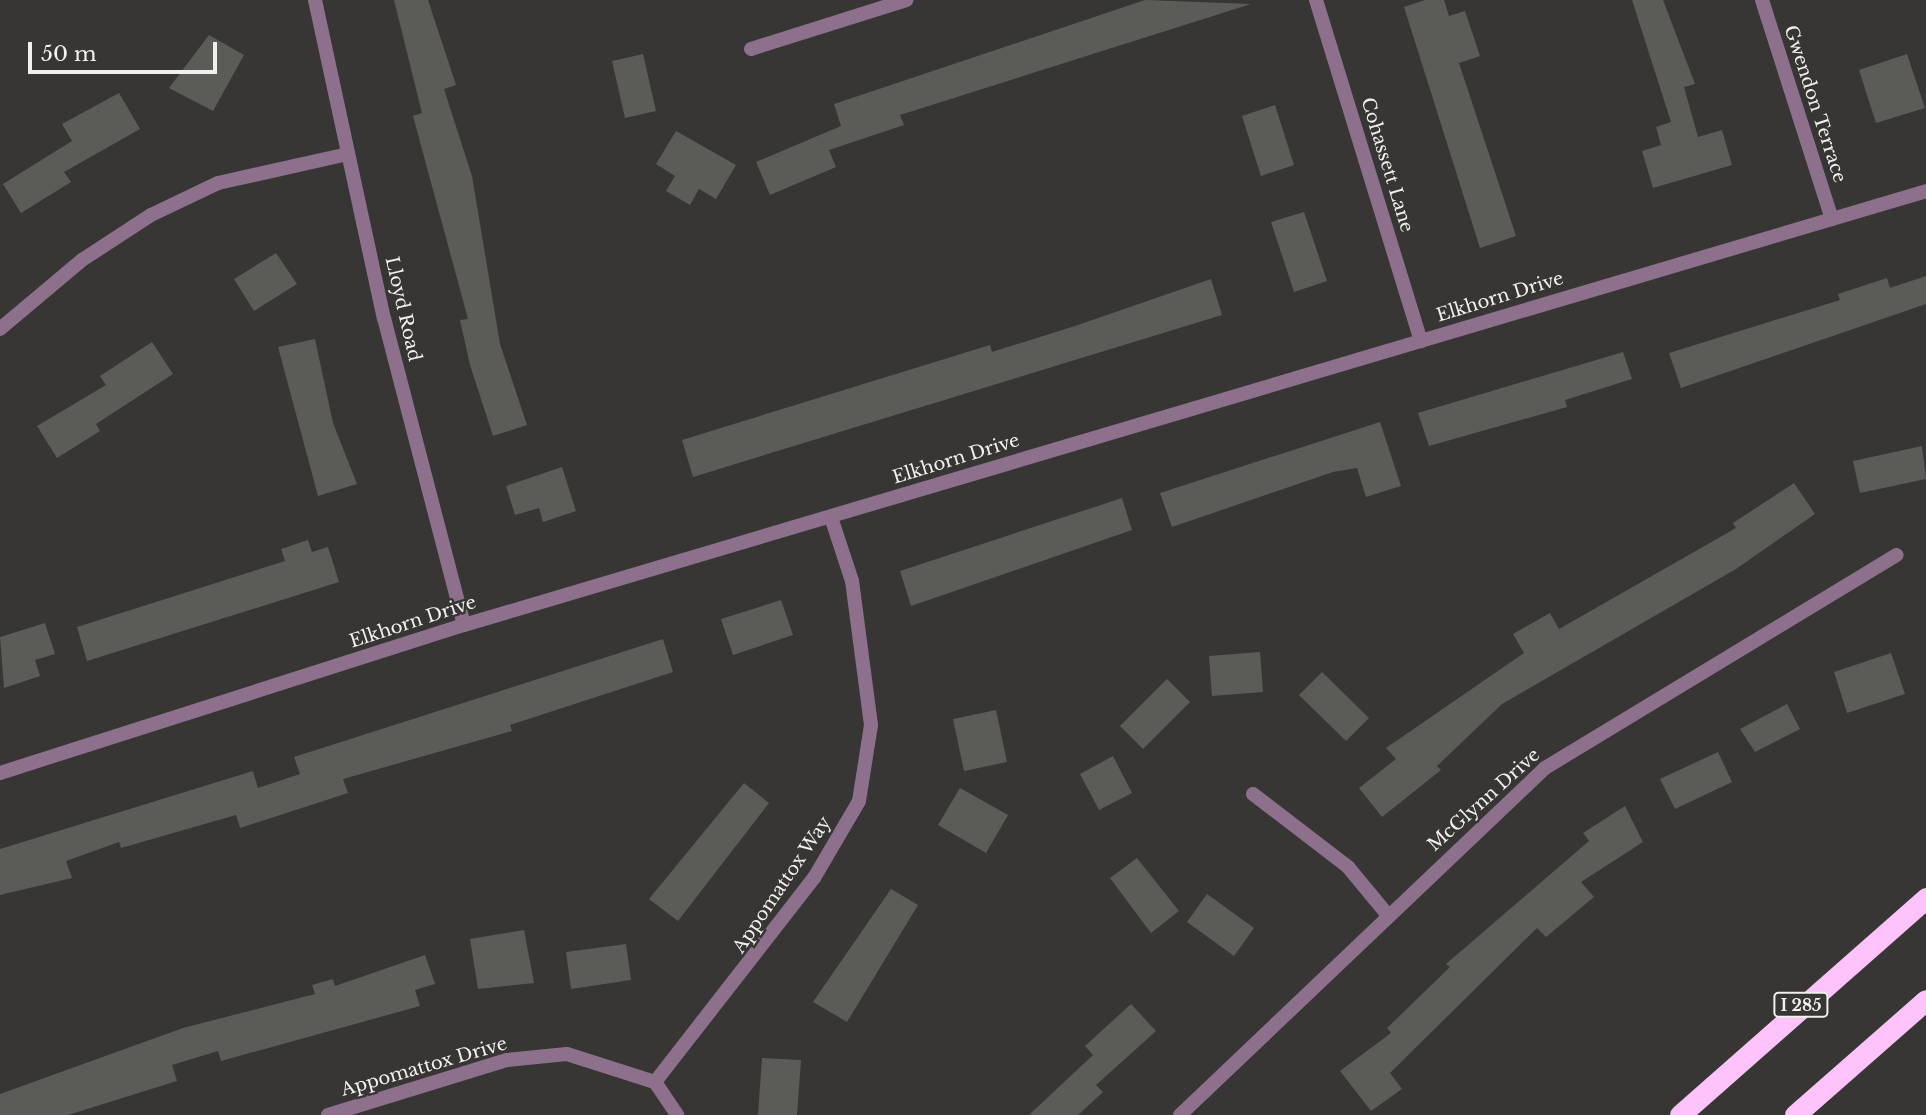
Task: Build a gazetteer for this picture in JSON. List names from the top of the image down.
{
  "streets": {
    "highway": ["I 285"],
    "street": [
      "Gwendon Terrace",
      "Cohassett Lane",
      "Elkhorn Drive",
      "Lloyd Road",
      "McGlynn Drive",
      "Appomattox Way",
      "Appomattox Drive"
    ]
  },
  "crossings": [
    ["Gwendon Terrace", "Elkhorn Drive"],
    ["Cohassett Lane", "Elkhorn Drive"],
    ["Elkhorn Drive", "Lloyd Road"],
    ["Elkhorn Drive", "Appomattox Way"],
    ["Appomattox Way", "Appomattox Drive"]
  ],
  "scale_bar": "50 m"
}
